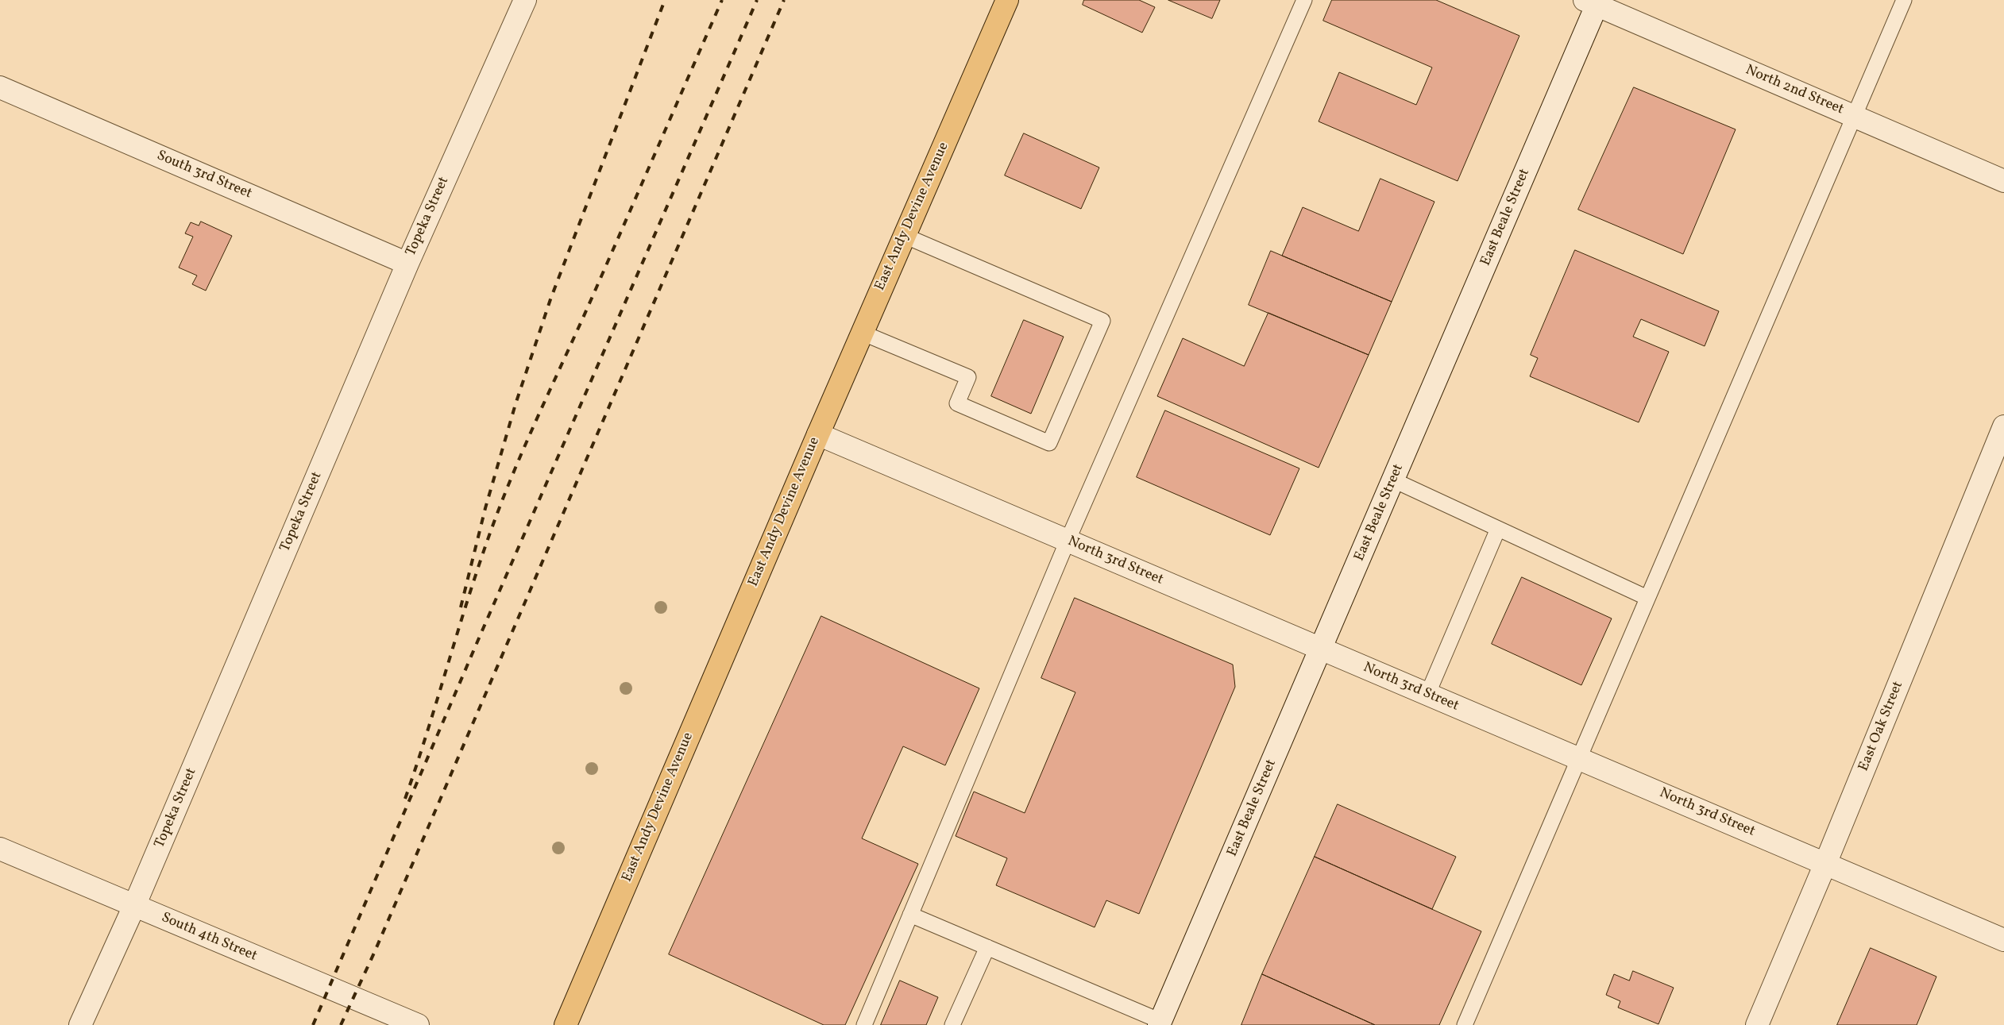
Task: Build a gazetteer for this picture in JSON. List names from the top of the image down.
{
  "streets": {
    "main road": ["East Andy Devine Avenue"],
    "street": [
      "North 2nd Street",
      "South 3rd Street",
      "Topeka Street",
      "East Beale Street",
      "North 3rd Street",
      "East Oak Street",
      "South 4th Street"
    ]
  },
  "crossings": [
    ["North 2nd Street", "East Beale Street"],
    ["South 3rd Street", "Topeka Street"],
    ["Topeka Street", "South 4th Street"],
    ["East Andy Devine Avenue", "North 3rd Street"],
    ["East Beale Street", "North 3rd Street"],
    ["North 3rd Street", "East Oak Street"]
  ]
}
